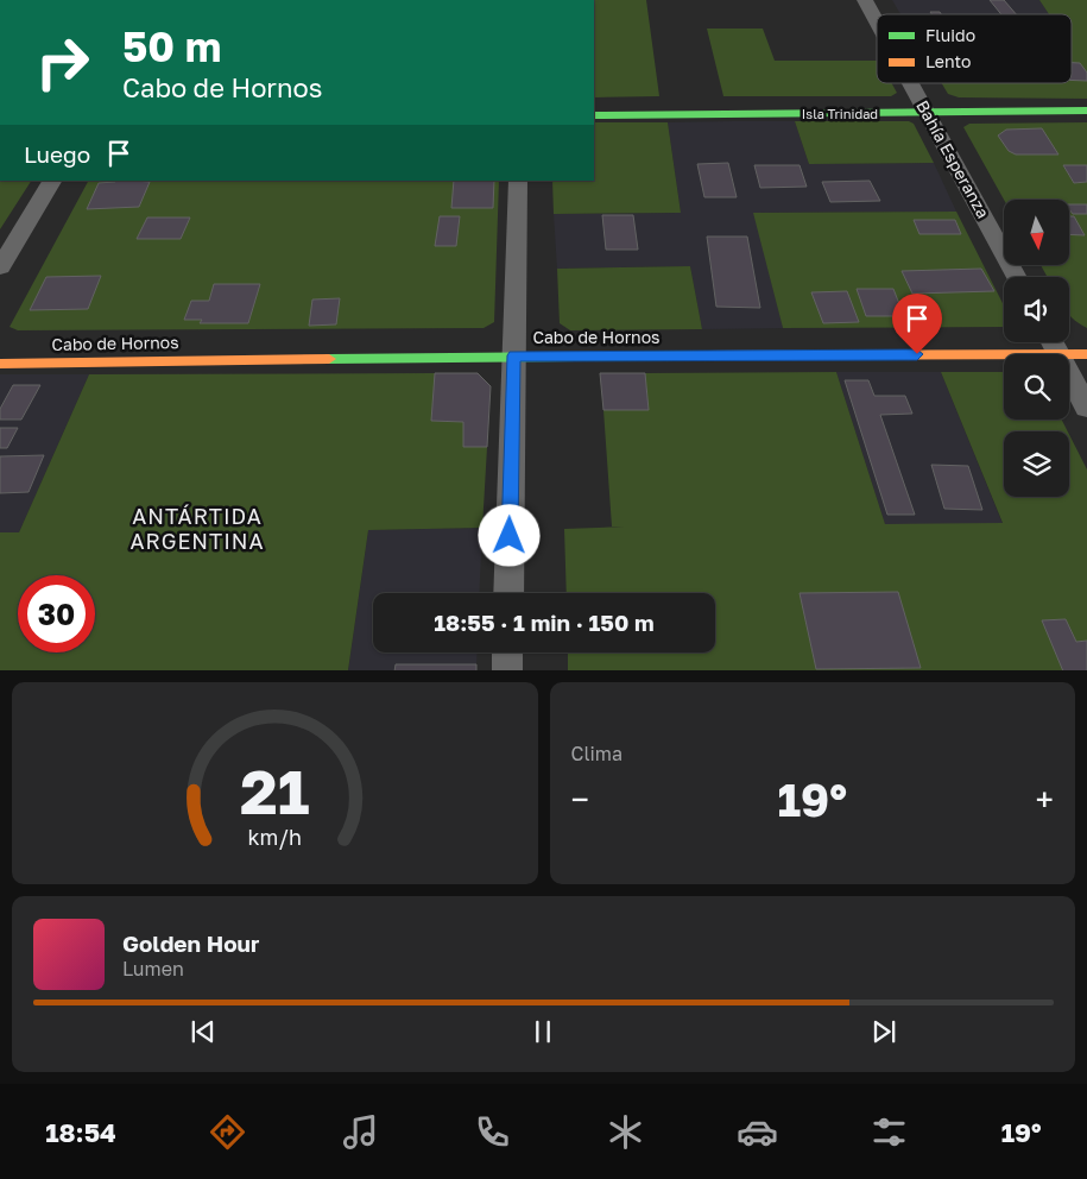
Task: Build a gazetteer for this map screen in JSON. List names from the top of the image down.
{
  "streets": {
    "street": ["Isla Trinidad", "Bahía Esperanza", "Cabo de Hornos"]
  },
  "crossings": [
    ["Isla Trinidad", "Bahía Esperanza"]
  ],
  "districts": ["ANTÁRTIDA ARGENTINA"],
  "legend": ["Fluido", "Lento"],
  "north": "bottom",
  "page": {
    "turn": ["50 m", "Cabo de Hornos"],
    "then": "Luego",
    "limit": "30",
    "trip": "18:55 · 1 min · 150 m",
    "tile": "Clima",
    "heat": ["−", "19°", "+"],
    "song": ["Golden Hour", "Lumen"],
    "tabs": ["18:54", "19°"],
    "gauge": ["21", "km/h"]
  }
}
